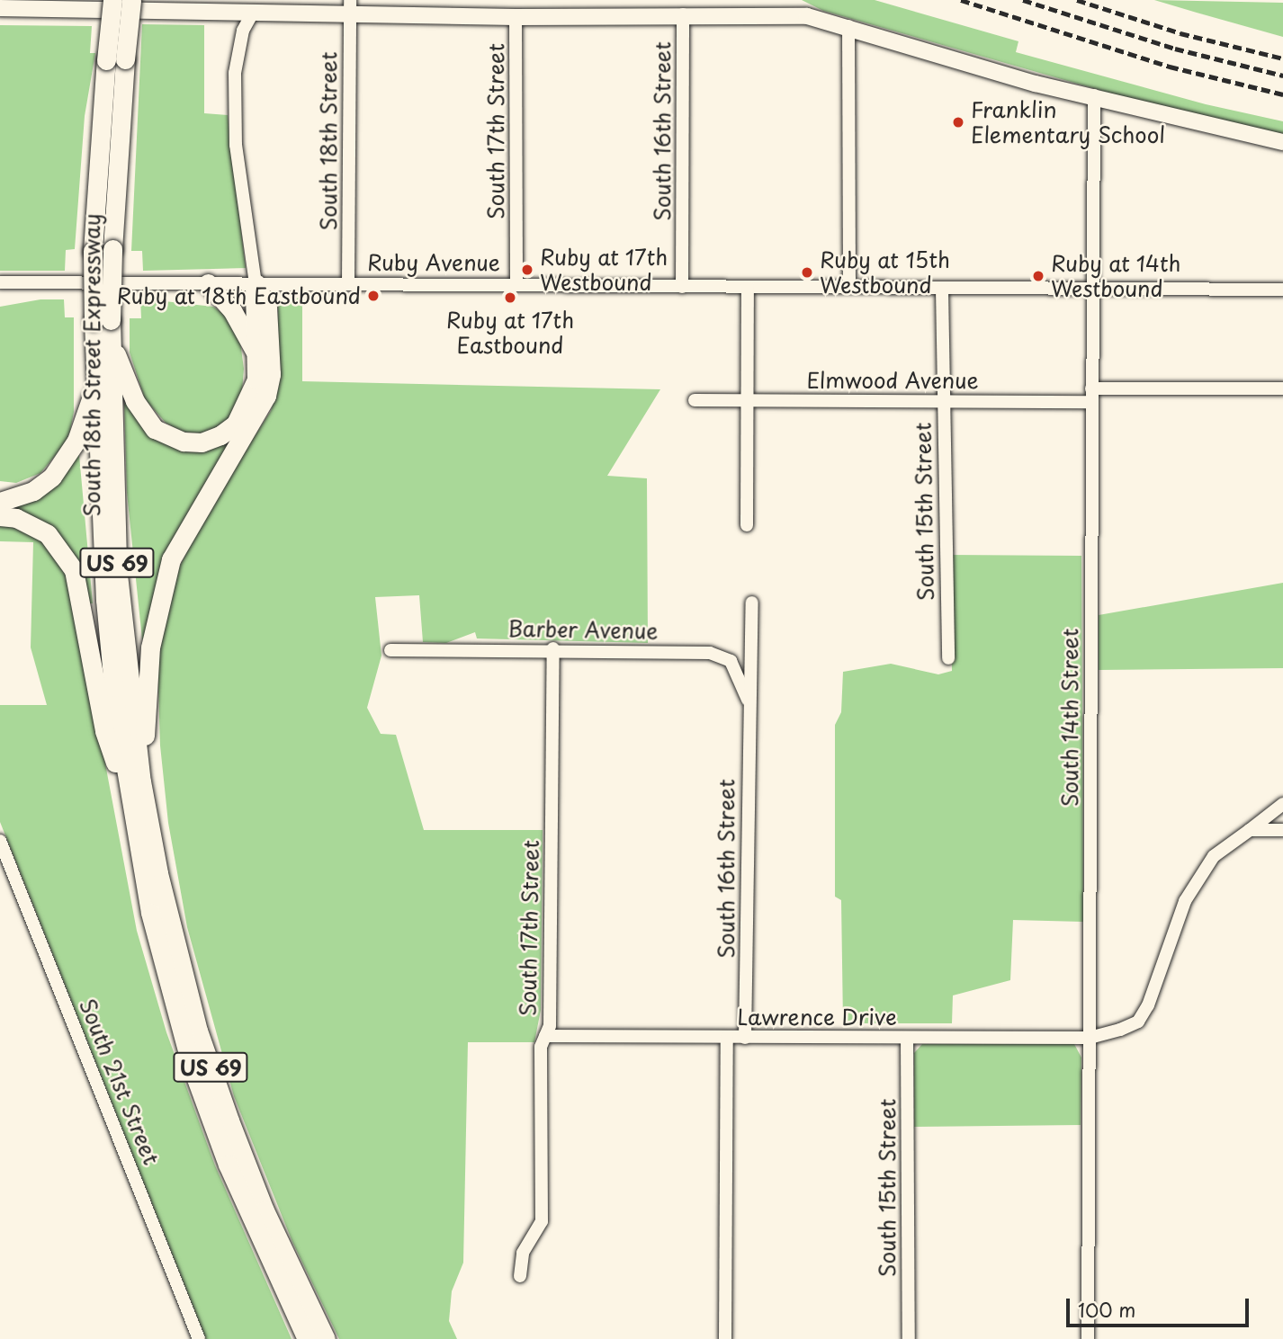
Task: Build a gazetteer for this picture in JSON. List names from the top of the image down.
{
  "streets": {
    "highway": ["South 18th Street Expressway", "US 69"],
    "street": [
      "South 17th Street",
      "South 16th Street",
      "South 18th Street",
      "Ruby Avenue",
      "Elmwood Avenue",
      "South 15th Street",
      "Barber Avenue",
      "South 14th Street",
      "Lawrence Drive",
      "South 21st Street"
    ]
  },
  "crossings": [
    ["South 17th Street", "Ruby Avenue"],
    ["South 17th Street", "Barber Avenue"],
    ["South 17th Street", "Lawrence Drive"],
    ["South 16th Street", "Ruby Avenue"],
    ["South 16th Street", "Barber Avenue"],
    ["South 16th Street", "Lawrence Drive"],
    ["South 18th Street", "Ruby Avenue"],
    ["Ruby Avenue", "South 15th Street"],
    ["Ruby Avenue", "South 14th Street"],
    ["Elmwood Avenue", "South 15th Street"],
    ["Elmwood Avenue", "South 14th Street"],
    ["South 15th Street", "Lawrence Drive"],
    ["South 14th Street", "Lawrence Drive"]
  ],
  "places": [
    "Franklin Elementary School",
    "Ruby at 17th Westbound",
    "Ruby at 15th Westbound",
    "Ruby at 14th Westbound",
    "Ruby at 18th Eastbound",
    "Ruby at 17th Eastbound"
  ],
  "scale_bar": "100 m"
}
